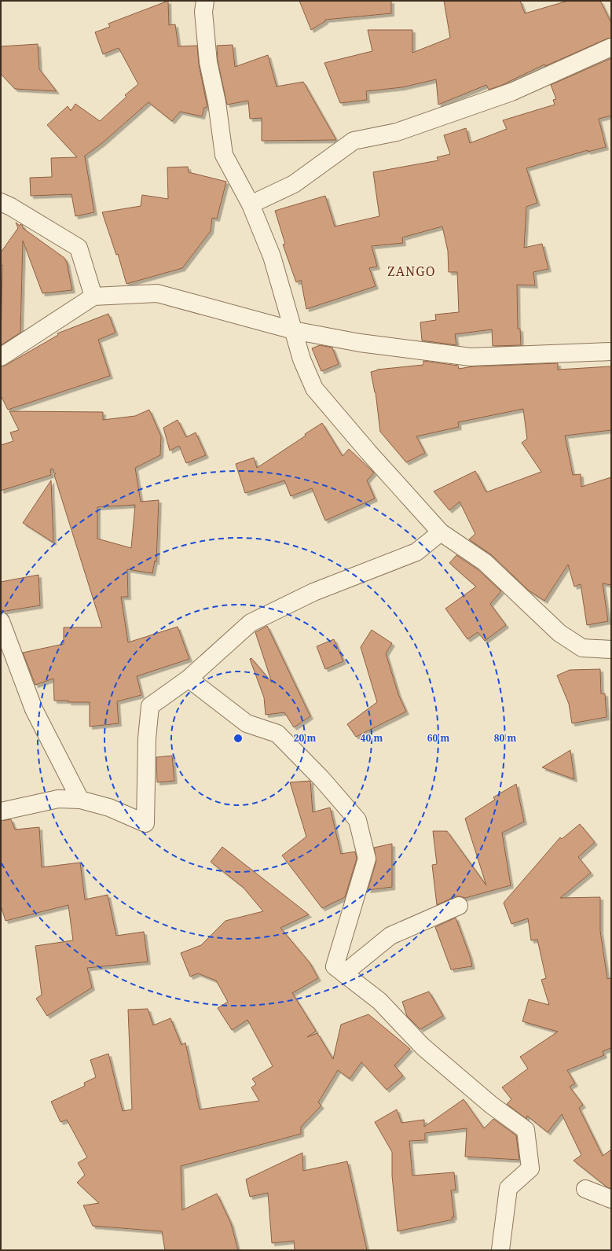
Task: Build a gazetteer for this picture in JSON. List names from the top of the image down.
{
  "districts": ["ZANGO"],
  "rings": [
    "20 m",
    "40 m",
    "60 m",
    "80 m"
  ]
}
